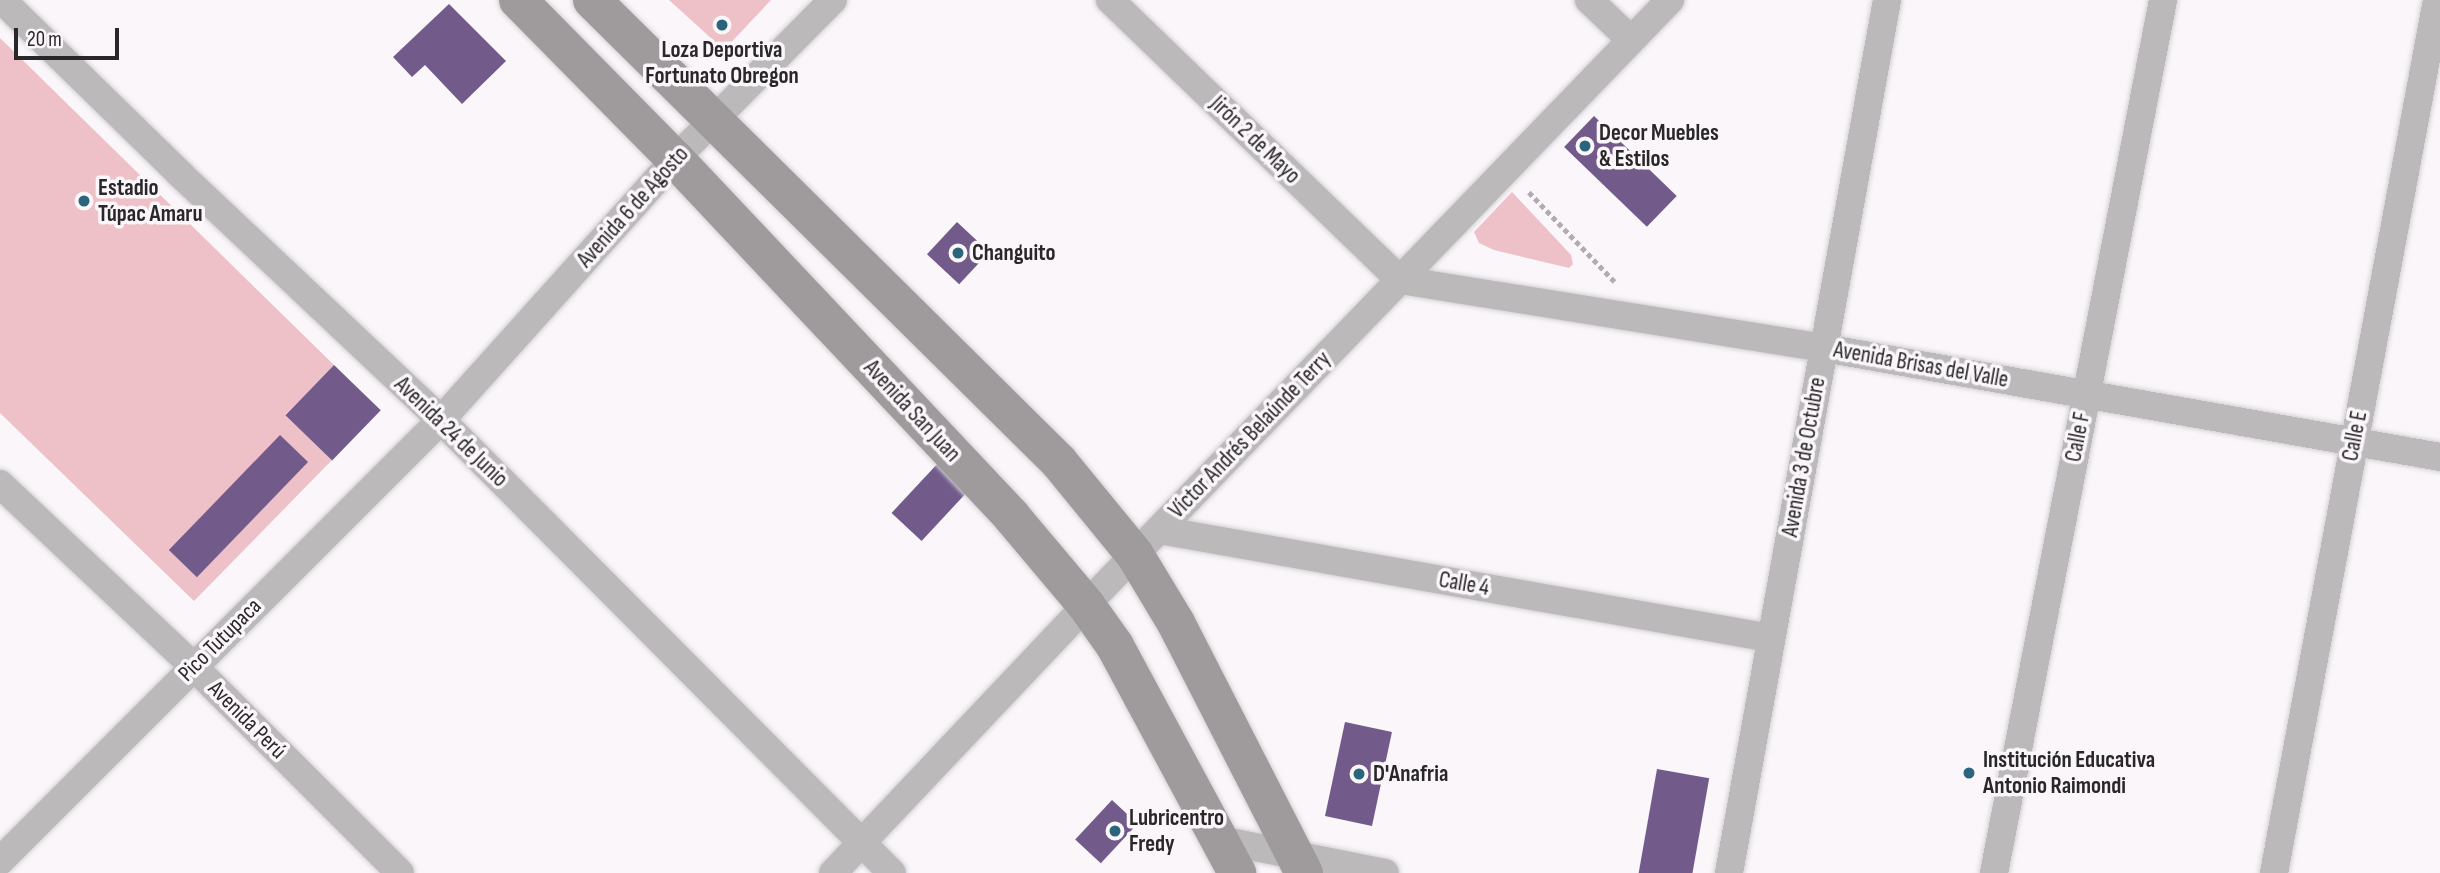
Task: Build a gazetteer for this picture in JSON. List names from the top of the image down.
{
  "streets": {
    "main road": ["Avenida San Juan"],
    "street": [
      "Jirón 2 de Mayo",
      "Avenida 6 de Agosto",
      "Avenida Brisas del Valle",
      "Avenida 24 de Junio",
      "Víctor Andrés Belaúnde Terry",
      "Calle E",
      "Calle F",
      "Avenida 3 de Octubre",
      "Calle 4",
      "Pico Tutupaca",
      "Avenida Perú"
    ]
  },
  "crossings": [
    ["Jirón 2 de Mayo", "Avenida Brisas del Valle"],
    ["Jirón 2 de Mayo", "Víctor Andrés Belaúnde Terry"],
    ["Avenida 6 de Agosto", "Avenida San Juan"],
    ["Avenida 6 de Agosto", "Avenida 24 de Junio"],
    ["Avenida 6 de Agosto", "Pico Tutupaca"],
    ["Avenida Brisas del Valle", "Víctor Andrés Belaúnde Terry"],
    ["Avenida Brisas del Valle", "Calle E"],
    ["Avenida Brisas del Valle", "Calle F"],
    ["Avenida Brisas del Valle", "Avenida 3 de Octubre"],
    ["Avenida San Juan", "Víctor Andrés Belaúnde Terry"],
    ["Avenida 24 de Junio", "Víctor Andrés Belaúnde Terry"],
    ["Avenida 24 de Junio", "Pico Tutupaca"],
    ["Víctor Andrés Belaúnde Terry", "Calle 4"],
    ["Avenida 3 de Octubre", "Calle 4"],
    ["Pico Tutupaca", "Avenida Perú"]
  ],
  "places": [
    "Loza Deportiva Fortunato Obregon",
    "Decor Muebles & Estilos",
    "Estadio Túpac Amaru",
    "Changuito",
    "Institución Educativa Antonio Raimondi",
    "D'Anafria",
    "Lubricentro Fredy"
  ],
  "scale_bar": "20 m"
}
